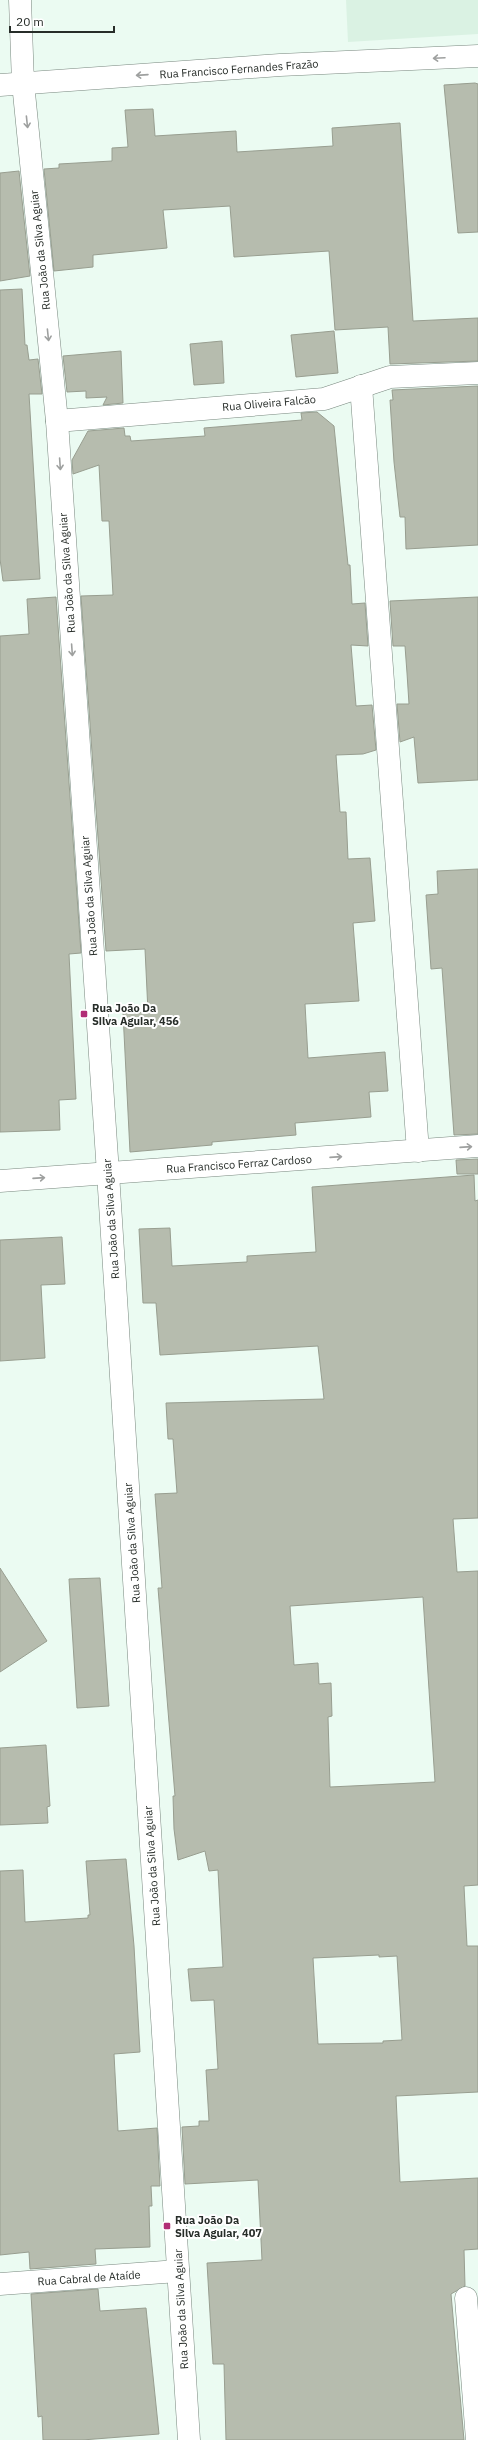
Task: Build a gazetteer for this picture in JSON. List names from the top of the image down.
{
  "streets": {
    "street": [
      "Rua Francisco Fernandes Frazão",
      "Rua João da Silva Aguiar",
      "Rua Oliveira Falcão",
      "Rua Francisco Ferraz Cardoso",
      "Rua Cabral de Ataíde"
    ]
  },
  "crossings": [
    ["Rua Francisco Fernandes Frazão", "Rua João da Silva Aguiar"],
    ["Rua João da Silva Aguiar", "Rua Oliveira Falcão"],
    ["Rua João da Silva Aguiar", "Rua Francisco Ferraz Cardoso"],
    ["Rua João da Silva Aguiar", "Rua Cabral de Ataíde"]
  ],
  "one_way": ["Rua Francisco Fernandes Frazão", "Rua João da Silva Aguiar", "Rua Francisco Ferraz Cardoso"],
  "places": {
    "transit": ["Rua João Da Silva Aguiar, 456", "Rua João Da Silva Aguiar, 407"]
  },
  "scale_bar": "20 m"
}
